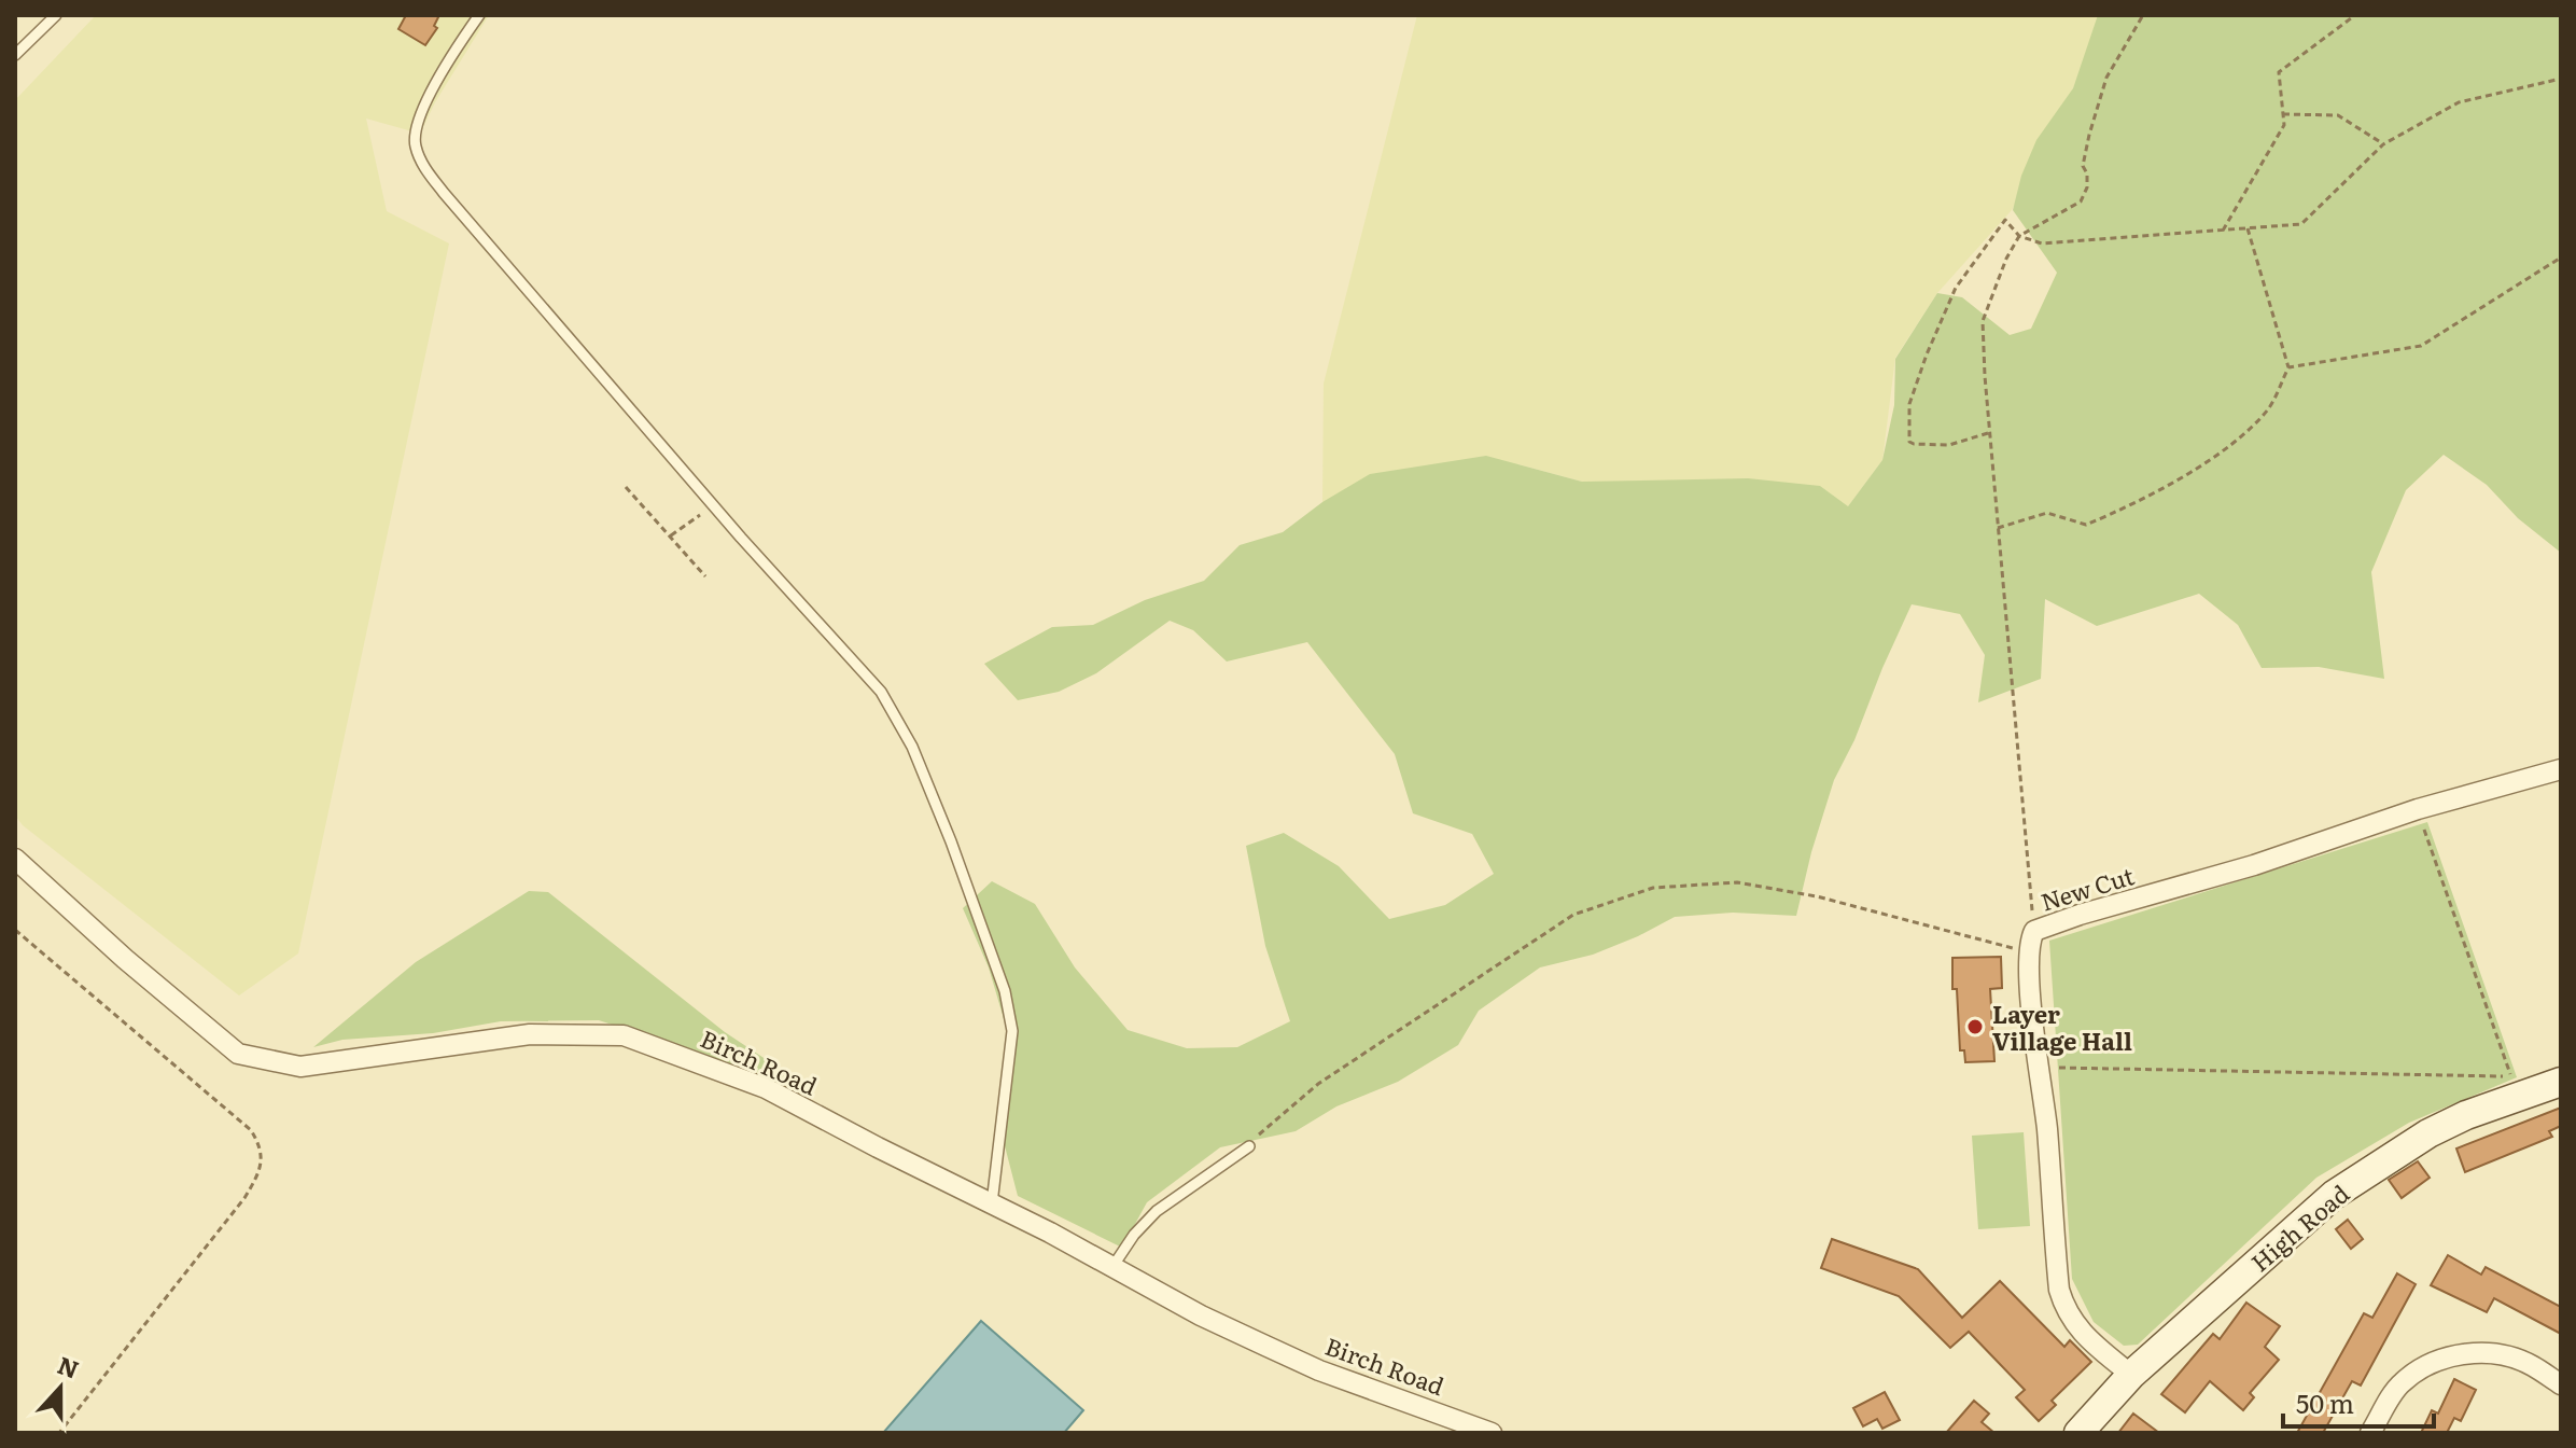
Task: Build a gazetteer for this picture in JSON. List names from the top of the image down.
{
  "streets": {
    "main road": ["High Road"],
    "street": ["New Cut", "Birch Road"]
  },
  "crossings": [
    ["New Cut", "High Road"]
  ],
  "places": ["Layer Village Hall"],
  "scale_bar": "50 m",
  "north": "top"
}
